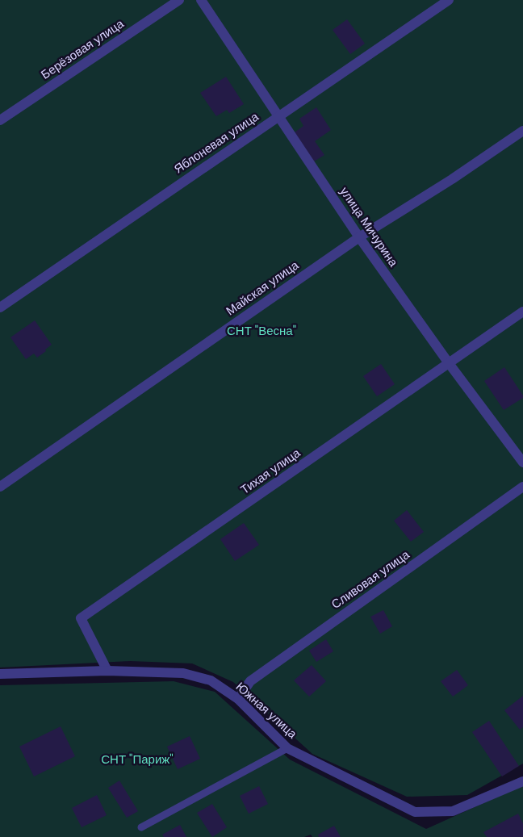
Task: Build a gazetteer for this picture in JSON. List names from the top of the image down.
{
  "streets": {
    "street": [
      "Берёзовая улица",
      "Яблоневая улица",
      "улица Мичурина",
      "Майская улица",
      "Тихая улица",
      "Сливовая улица",
      "Южная улица"
    ]
  },
  "crossings": [
    ["Яблоневая улица", "улица Мичурина"],
    ["улица Мичурина", "Майская улица"],
    ["улица Мичурина", "Тихая улица"],
    ["Тихая улица", "Южная улица"],
    ["Сливовая улица", "Южная улица"]
  ],
  "parks": ["СНТ \"Весна\"", "СНТ \"Париж\""]
}
